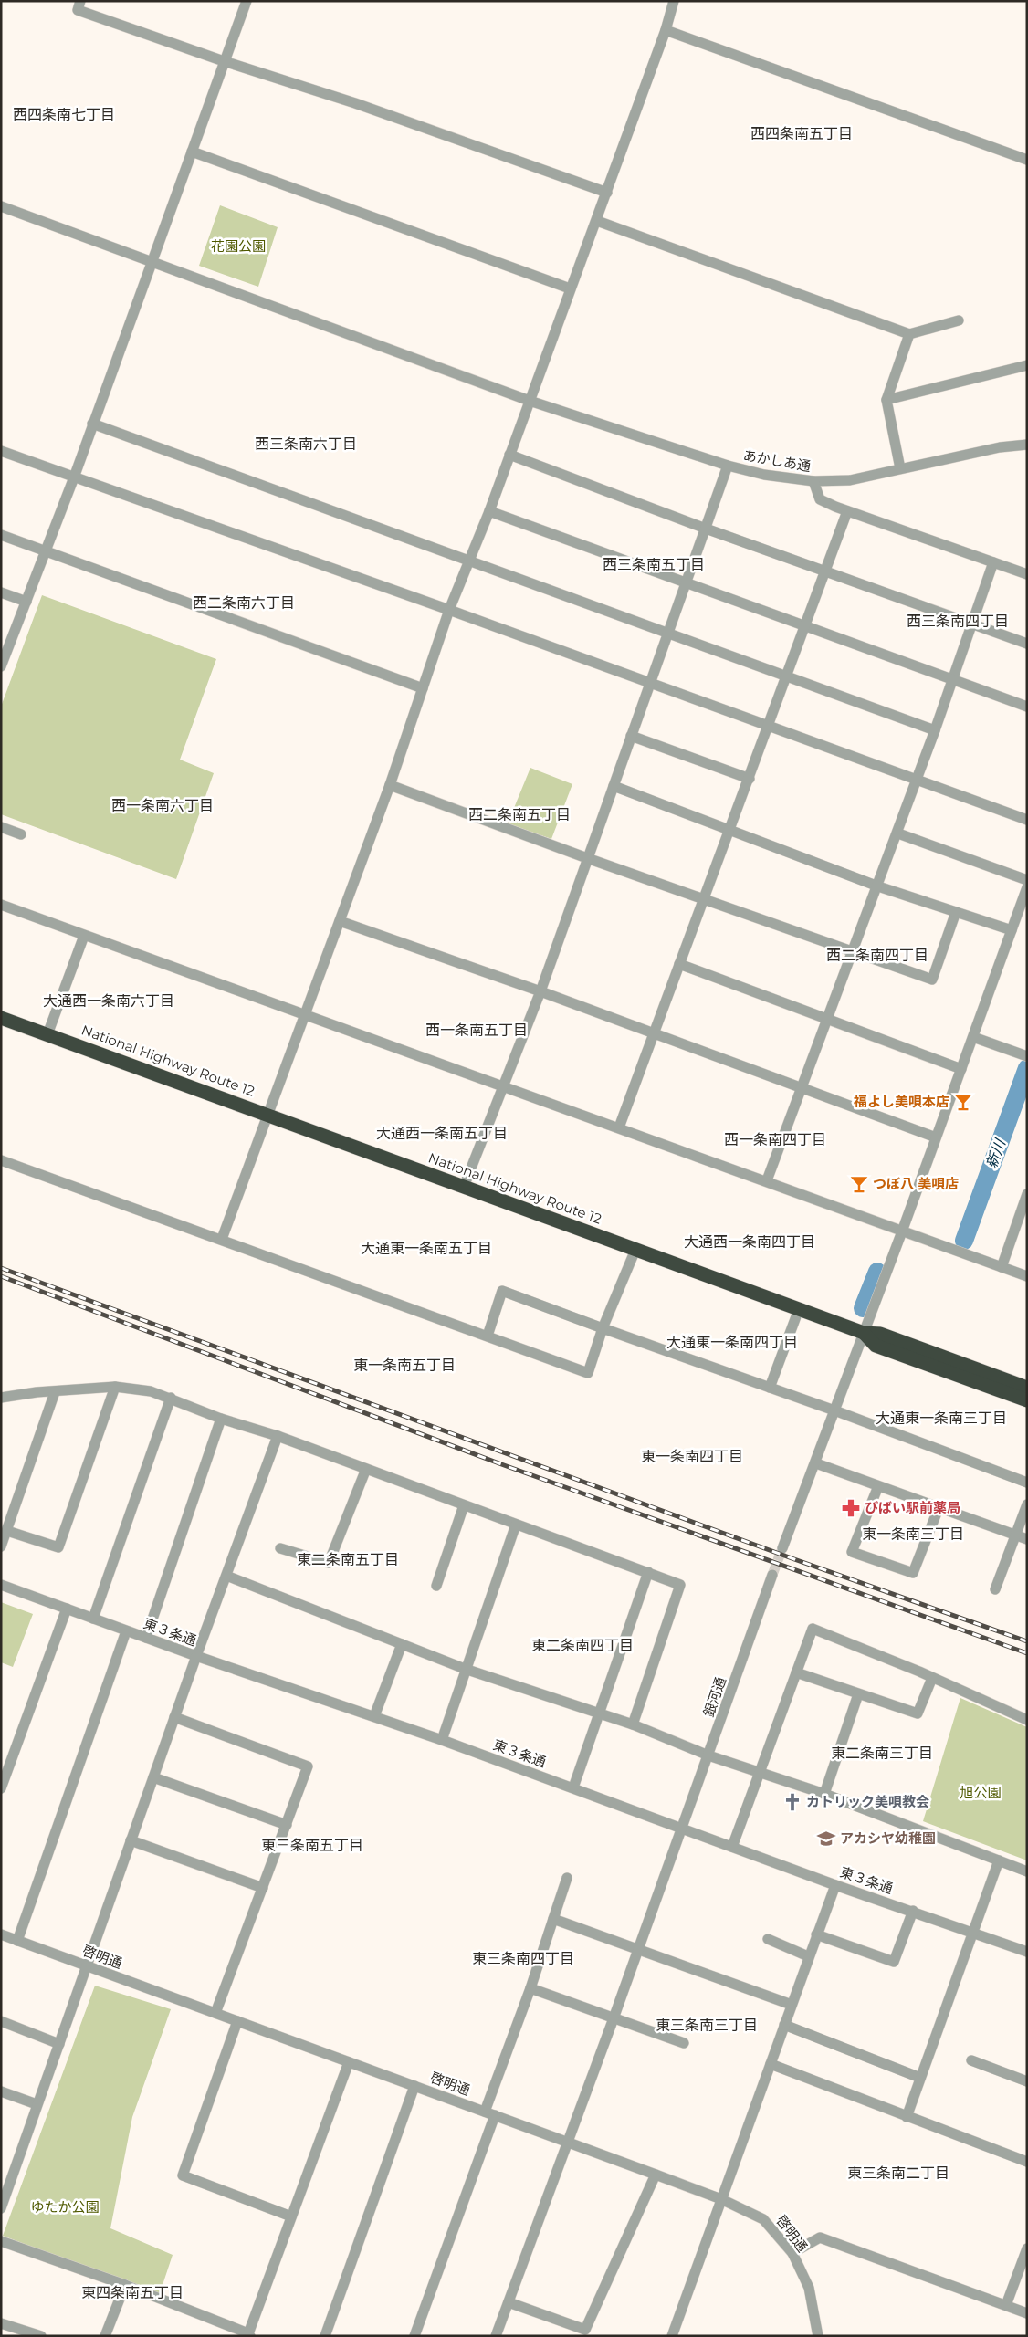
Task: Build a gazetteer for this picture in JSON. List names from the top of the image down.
{
  "streets": {
    "highway": ["National Highway Route 12"],
    "street": [
      "あかしあ通",
      "東３条通",
      "銀河通",
      "啓明通"
    ]
  },
  "crossings": [
    ["東３条通", "銀河通"],
    ["銀河通", "啓明通"]
  ],
  "districts": [
    "西四条南七丁目",
    "西四条南五丁目",
    "西三条南六丁目",
    "西三条南五丁目",
    "西二条南六丁目",
    "西三条南四丁目",
    "西一条南六丁目",
    "西二条南五丁目",
    "西二条南四丁目",
    "大通西一条南六丁目",
    "西一条南五丁目",
    "大通西一条南五丁目",
    "西一条南四丁目",
    "大通西一条南四丁目",
    "大通東一条南五丁目",
    "大通東一条南四丁目",
    "東一条南五丁目",
    "大通東一条南三丁目",
    "東一条南四丁目",
    "東一条南三丁目",
    "東二条南五丁目",
    "東二条南四丁目",
    "東二条南三丁目",
    "東三条南五丁目",
    "東三条南四丁目",
    "東三条南三丁目",
    "東三条南二丁目",
    "東四条南五丁目"
  ],
  "water": ["新川"],
  "parks": ["花園公園", "旭公園", "ゆたか公園"],
  "places": {
    "bar": ["福よし美唄本店", "つぼ八 美唄店"],
    "pharmacy": ["びばい駅前薬局"],
    "church": ["カトリック美唄教会"],
    "school or university": ["アカシヤ幼稚園"]
  }
}
